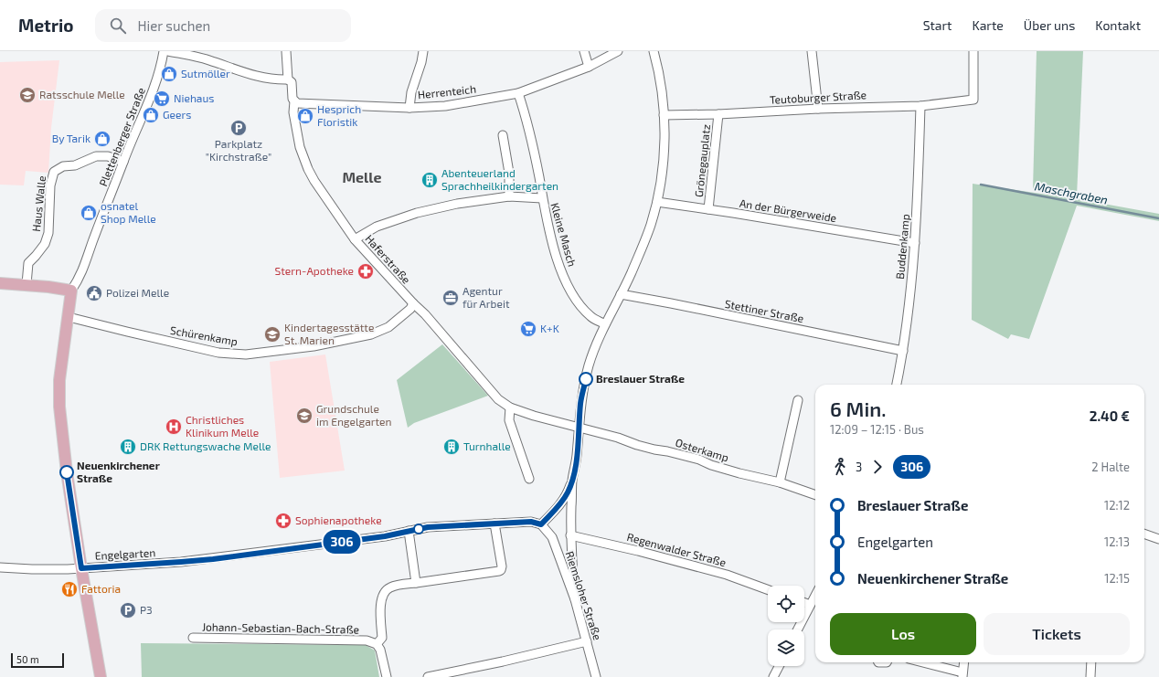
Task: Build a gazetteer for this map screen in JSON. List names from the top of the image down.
{
  "streets": {
    "street": [
      "Herrenteich",
      "Teutoburger Straße",
      "Plettenberger Straße",
      "Grönegauplatz",
      "Haus Walle",
      "An der Bürgerweide",
      "Kleine Masch",
      "Buddenkamp",
      "Haferstraße",
      "Stettiner Straße",
      "Schürenkamp",
      "Osterkamp",
      "Regenwalder Straße",
      "Engelgarten",
      "Riemsloher Straße",
      "Johann-Sebastian-Bach-Straße"
    ]
  },
  "crossings": [
    ["Herrenteich", "Kleine Masch"],
    ["Herrenteich", "Haferstraße"],
    ["Teutoburger Straße", "Grönegauplatz"],
    ["Teutoburger Straße", "Buddenkamp"],
    ["Plettenberger Straße", "Haus Walle"],
    ["Grönegauplatz", "An der Bürgerweide"],
    ["An der Bürgerweide", "Buddenkamp"],
    ["Buddenkamp", "Stettiner Straße"],
    ["Haferstraße", "Schürenkamp"],
    ["Haferstraße", "Osterkamp"],
    ["Engelgarten", "Riemsloher Straße"]
  ],
  "districts": ["Melle"],
  "water": ["Maschgraben"],
  "places": {
    "shop": [
      "Sutmöller",
      "Geers",
      "Hesprich Floristik",
      "By Tarik",
      "osnatel Shop Melle"
    ],
    "school or university": ["Ratsschule Melle", "Kindertagesstätte St. Marien", "Grundschule im Engelgarten"],
    "supermarket": ["Niehaus", "K+K"],
    "parking": ["Parkplatz \"Kirchstraße\"", "P3"],
    "building": ["Abenteuerland Sprachheilkindergarten", "DRK Rettungswache Melle", "Turnhalle"],
    "pharmacy": ["Stern-Apotheke", "Sophienapotheke"],
    "public building": ["Polizei Melle"],
    "office": ["Agentur für Arbeit"],
    "other": ["Breslauer Straße", "Neuenkirchener Straße"],
    "hospital": ["Christliches Klinikum Melle"],
    "restaurant": ["Fattoria"]
  },
  "lines": ["bus line 306"],
  "scale_bar": "50 m",
  "page": {
    "header": "Metrio",
    "search": "Hier suchen",
    "nav": [
      "Start",
      "Karte",
      "Über uns",
      "Kontakt"
    ],
    "on_map": "306",
    "heading": ["6 Min.", "12:09 – 12:15 · Bus", "2.40 €"],
    "legs": ["3", "306", "2 Halte"],
    "list": [
      {
        "name": "Breslauer Straße",
        "value": "12:12"
      },
      {
        "name": "Engelgarten",
        "value": "12:13"
      },
      {
        "name": "Neuenkirchener Straße",
        "value": "12:15"
      }
    ],
    "buttons": ["Los", "Tickets"],
    "scale": "50 m"
  }
}
